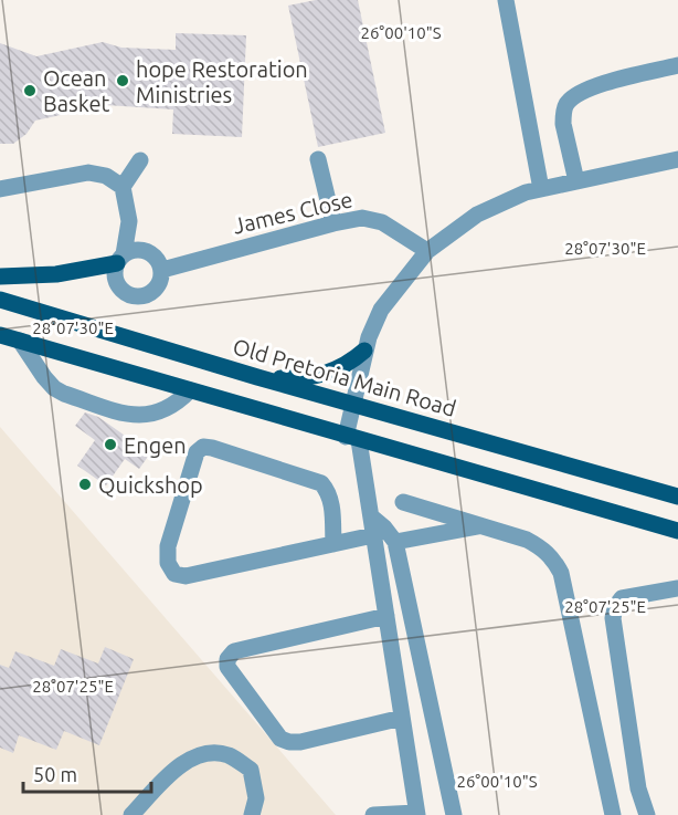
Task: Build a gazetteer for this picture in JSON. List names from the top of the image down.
{
  "streets": {
    "main road": ["Old Pretoria Main Road"],
    "street": ["James Close"]
  },
  "places": [
    "hope Restoration Ministries",
    "Ocean Basket",
    "Engen",
    "Quickshop"
  ],
  "scale_bar": "50 m",
  "coordinates": ["26°00'10\"S", "28°07'30\"E", "28°07'25\"E"]
}
